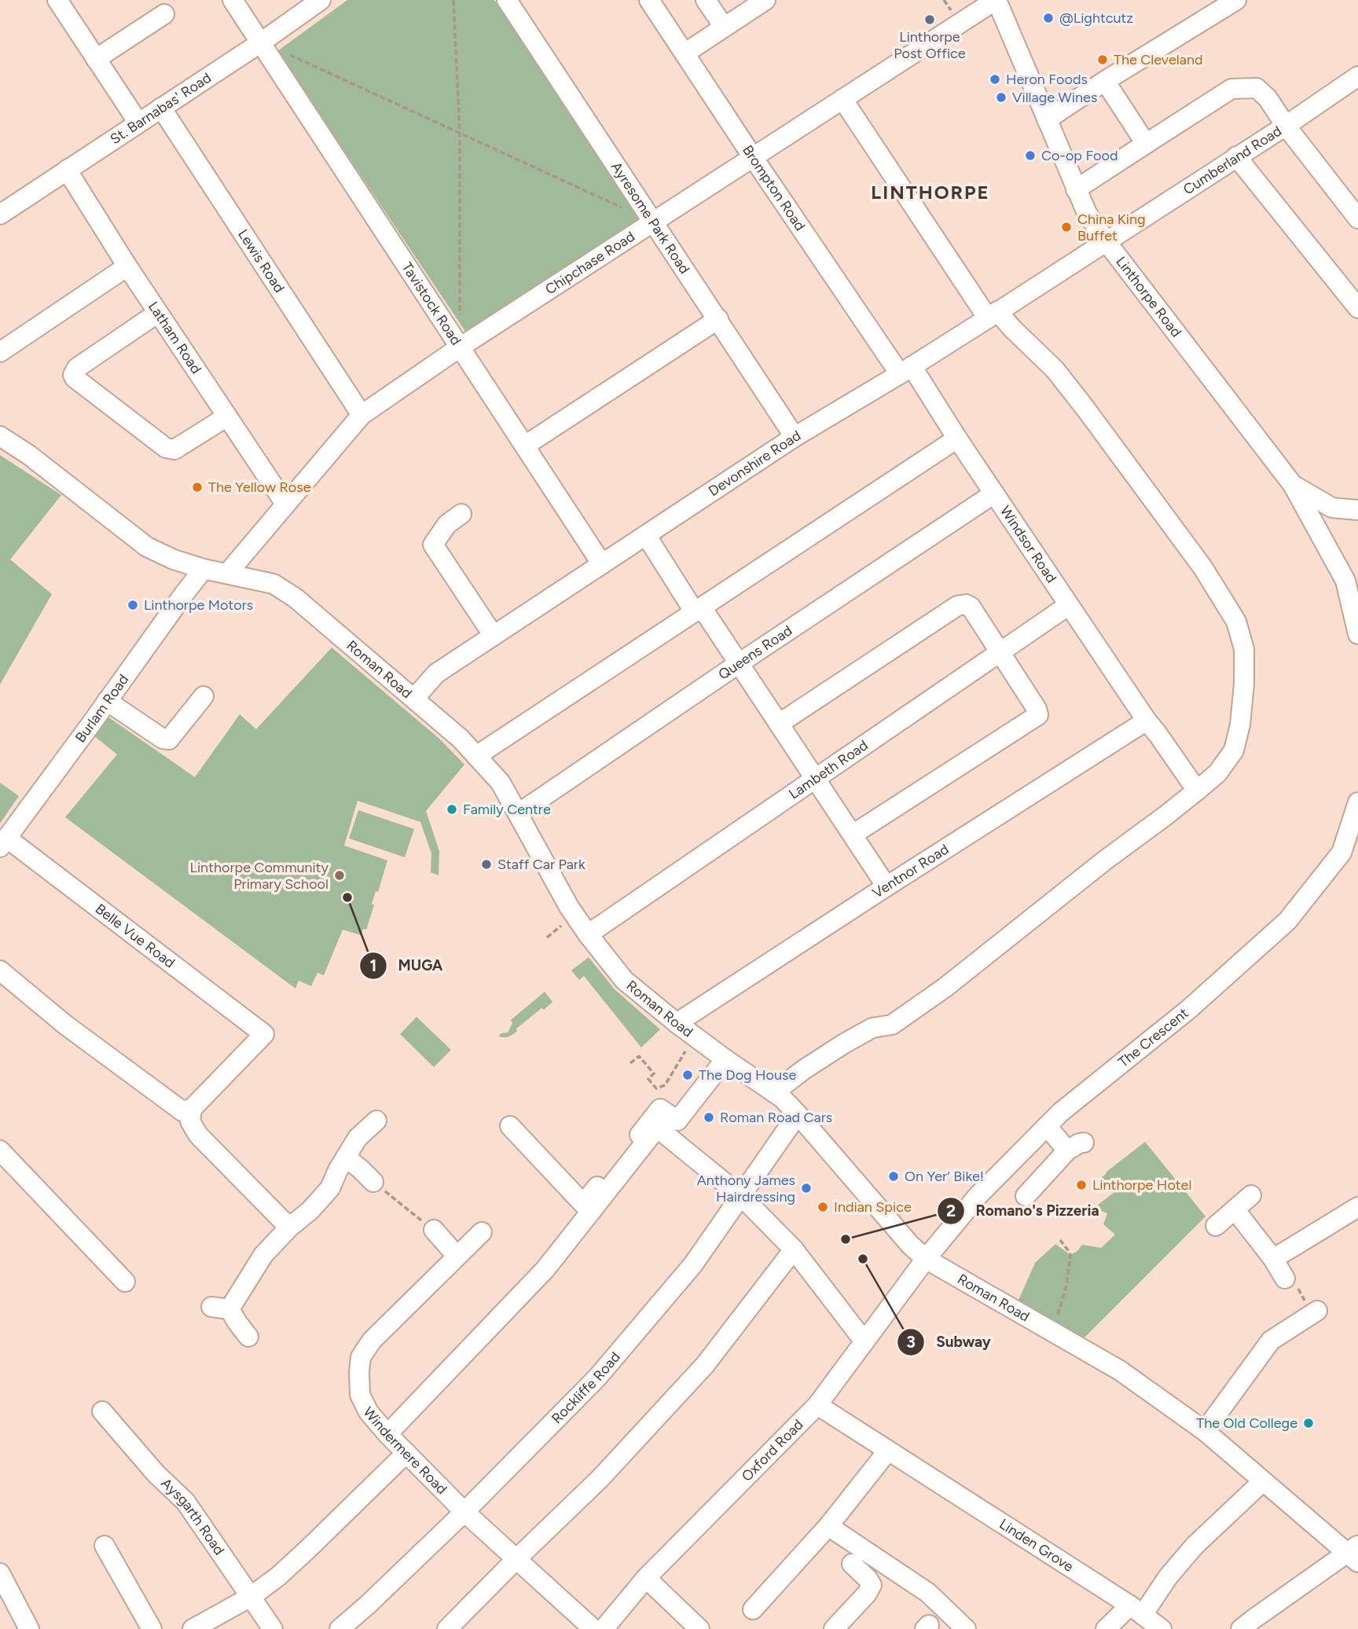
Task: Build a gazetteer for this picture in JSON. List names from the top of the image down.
{
  "streets": {
    "street": [
      "St. Barnabas' Road",
      "Cumberland Road",
      "Brompton Road",
      "Ayresome Park Road",
      "Lewis Road",
      "Chipchase Road",
      "Linthorpe Road",
      "Tavistock Road",
      "Latham Road",
      "Devonshire Road",
      "Windsor Road",
      "Queens Road",
      "Roman Road",
      "Burlam Road",
      "Lambeth Road",
      "Ventnor Road",
      "Belle Vue Road",
      "The Crescent",
      "Rockliffe Road",
      "Windermere Road",
      "Oxford Road",
      "Aysgarth Road",
      "Linden Grove"
    ]
  },
  "crossings": [
    ["St. Barnabas' Road", "Lewis Road"],
    ["St. Barnabas' Road", "Tavistock Road"],
    ["St. Barnabas' Road", "Latham Road"],
    ["Cumberland Road", "Linthorpe Road"],
    ["Cumberland Road", "Devonshire Road"],
    ["Brompton Road", "Chipchase Road"],
    ["Brompton Road", "Devonshire Road"],
    ["Brompton Road", "Windsor Road"],
    ["Ayresome Park Road", "Chipchase Road"],
    ["Ayresome Park Road", "Devonshire Road"],
    ["Lewis Road", "Chipchase Road"],
    ["Chipchase Road", "Linthorpe Road"],
    ["Chipchase Road", "Tavistock Road"],
    ["Chipchase Road", "Latham Road"],
    ["Chipchase Road", "Roman Road"],
    ["Linthorpe Road", "Devonshire Road"],
    ["Tavistock Road", "Devonshire Road"],
    ["Devonshire Road", "Windsor Road"],
    ["Devonshire Road", "Roman Road"],
    ["Windsor Road", "Queens Road"],
    ["Windsor Road", "Lambeth Road"],
    ["Windsor Road", "Ventnor Road"],
    ["Queens Road", "Roman Road"],
    ["Roman Road", "Burlam Road"],
    ["Roman Road", "Lambeth Road"],
    ["Roman Road", "Ventnor Road"],
    ["Roman Road", "The Crescent"],
    ["Roman Road", "Rockliffe Road"],
    ["Roman Road", "Oxford Road"],
    ["Burlam Road", "Belle Vue Road"],
    ["The Crescent", "Oxford Road"],
    ["Rockliffe Road", "Windermere Road"],
    ["Oxford Road", "Linden Grove"]
  ],
  "districts": ["LINTHORPE"],
  "places": [
    "@Lightcutz",
    "Linthorpe Post Office",
    "The Cleveland",
    "Heron Foods",
    "Village Wines",
    "Co-op Food",
    "China King Buffet",
    "The Yellow Rose",
    "Linthorpe Motors",
    "Family Centre",
    "Staff Car Park",
    "Linthorpe Community Primary School",
    "MUGA",
    "The Dog House",
    "Roman Road Cars",
    "On Yer' Bike!",
    "Linthorpe Hotel",
    "Anthony James Hairdressing",
    "Indian Spice",
    "Romano's Pizzeria",
    "Subway",
    "The Old College"
  ]
}
